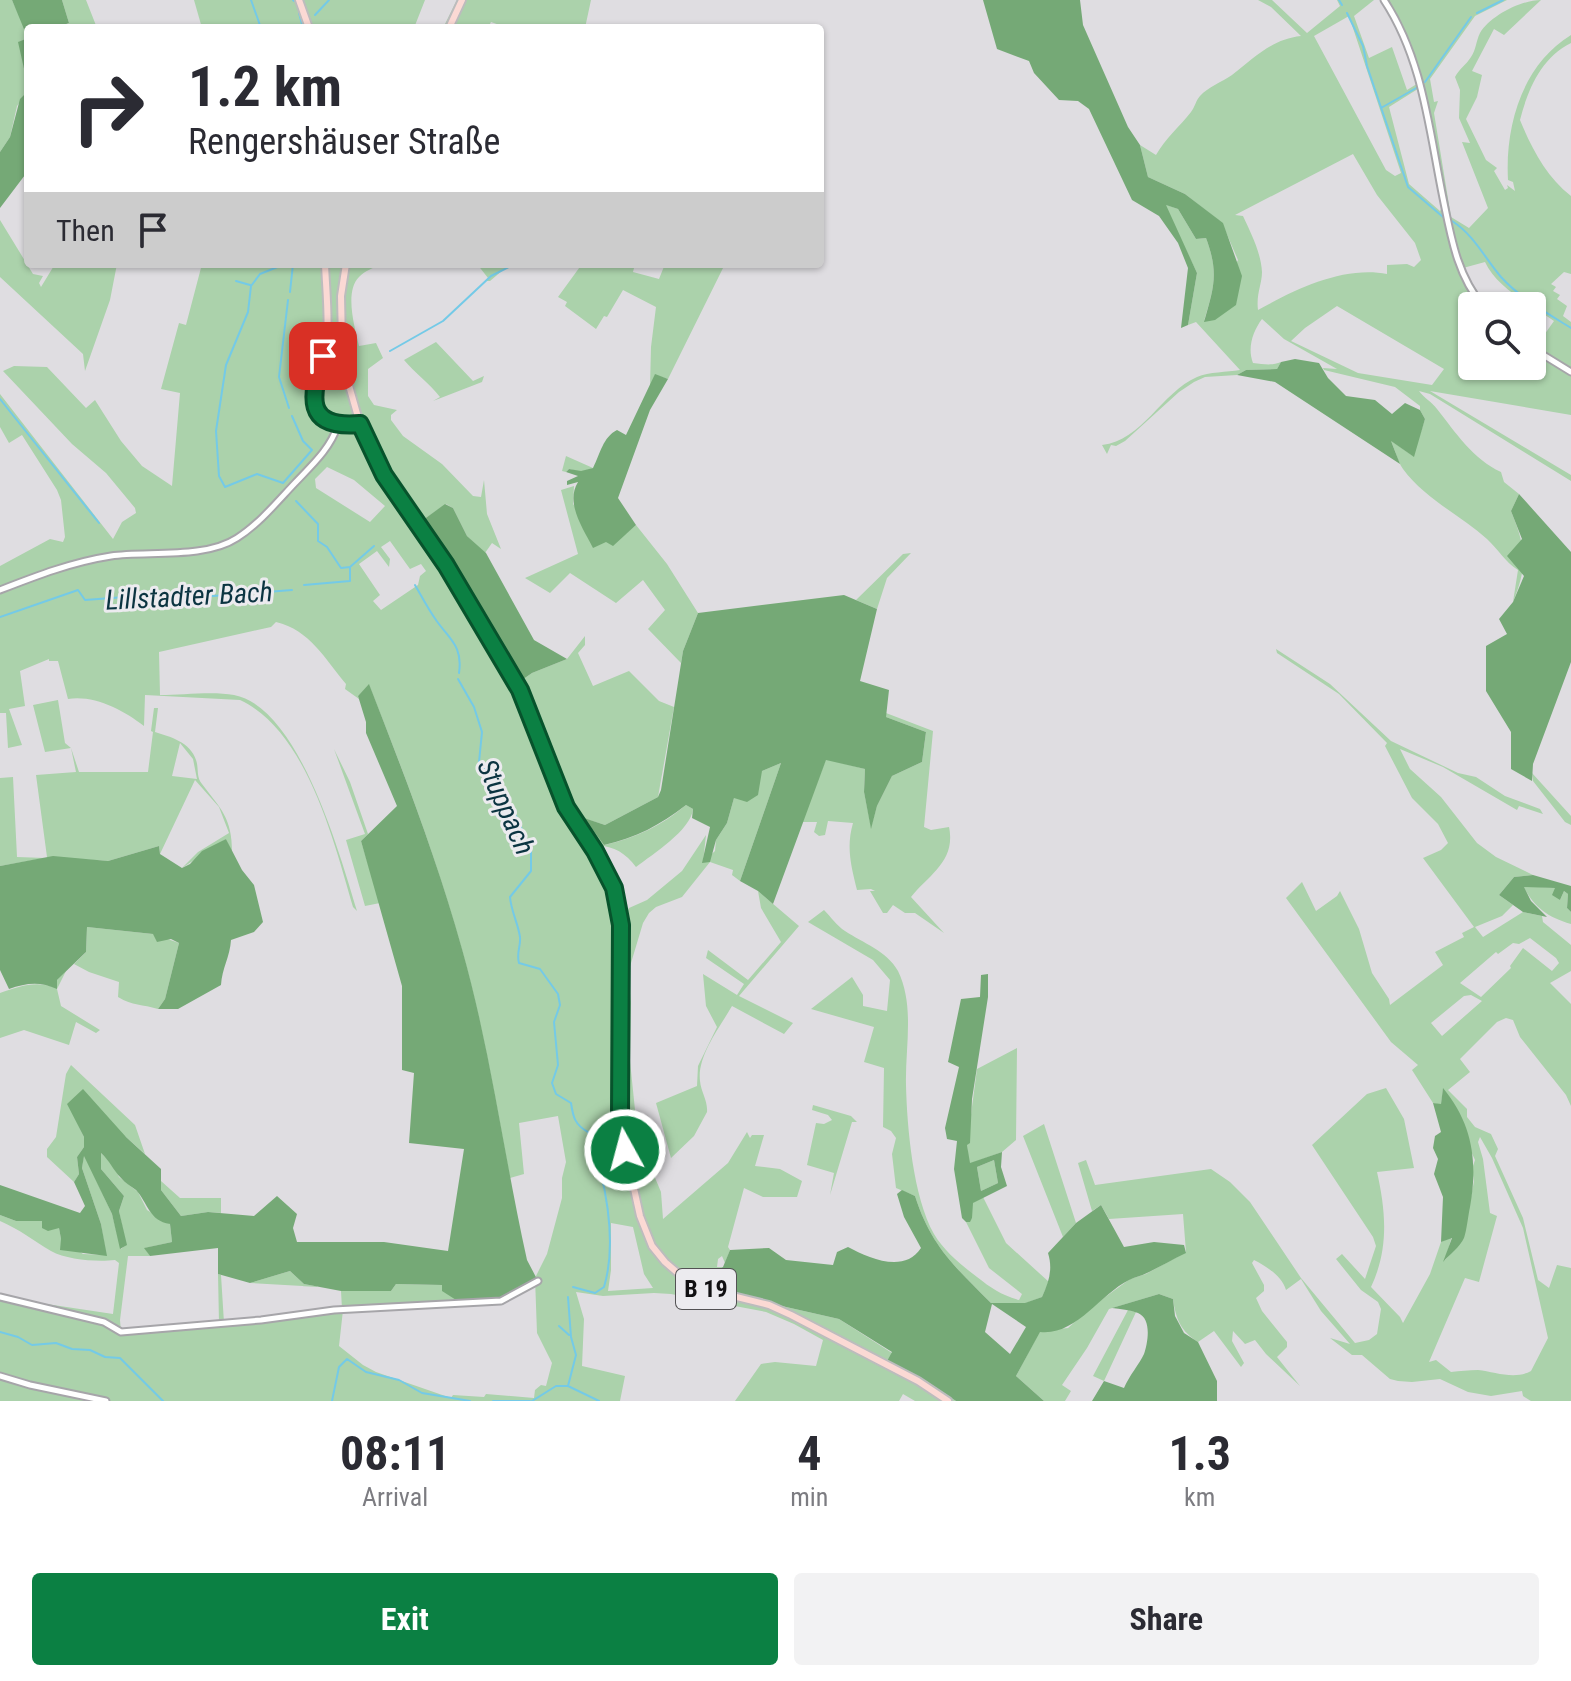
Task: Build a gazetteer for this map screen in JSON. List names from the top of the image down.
{
  "streets": {
    "main road": ["B 19"]
  },
  "water": ["Lillstadter Bach", "Stuppach"],
  "page": {
    "turn": ["1.2 km", "Rengershäuser Straße"],
    "then": "Then",
    "eta": [
      "08:11",
      "Arrival",
      "4",
      "min",
      "1.3",
      "km"
    ],
    "buttons": ["Exit", "Share"]
  }
}
